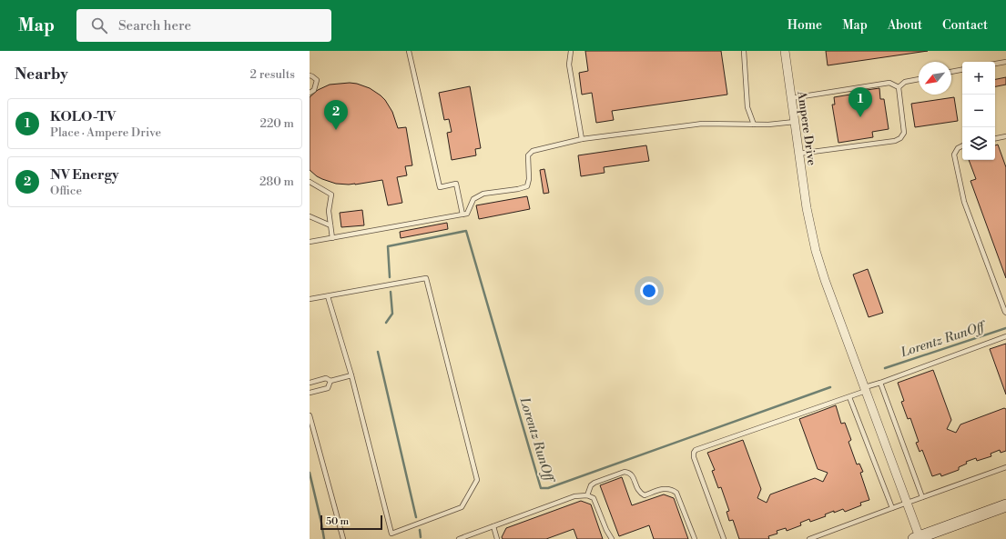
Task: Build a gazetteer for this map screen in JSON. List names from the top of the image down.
{
  "streets": {
    "street": ["Ampere Drive"]
  },
  "water": ["Lorentz RunOff"],
  "scale_bar": "50 m",
  "north": "bottom left",
  "page": {
    "header": "Map",
    "search": "Search here",
    "nav": [
      "Home",
      "Map",
      "About",
      "Contact"
    ],
    "heading": ["Nearby", "2 results"],
    "map_buttons": ["+", "−"],
    "pins": ["1", "2"],
    "list": [
      {
        "mark": "1",
        "name": "KOLO-TV",
        "note": "Place · Ampere Drive",
        "value": "220 m"
      },
      {
        "mark": "2",
        "name": "NV Energy",
        "note": "Office",
        "value": "280 m"
      }
    ],
    "scale": "50 m"
  }
}
